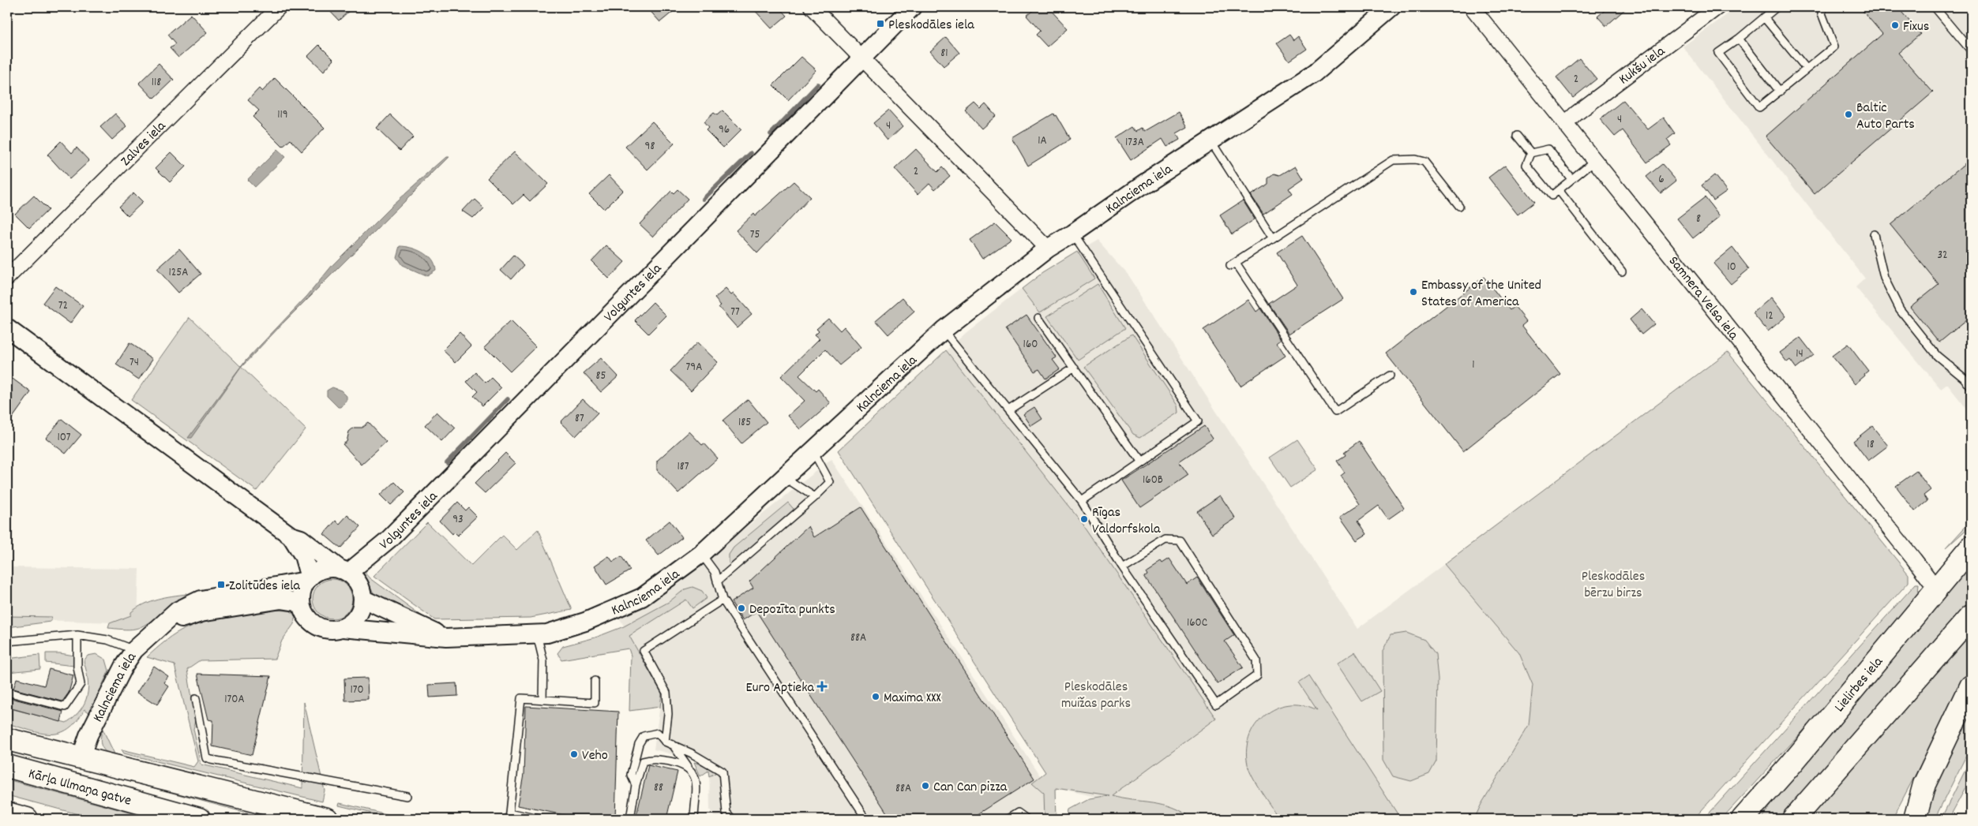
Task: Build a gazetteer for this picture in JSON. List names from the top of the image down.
{
  "streets": {
    "main road": ["Lielirbes iela", "Kārļa Ulmaņa gatve"],
    "street": [
      "Kukšu iela",
      "Zalves iela",
      "Kalnciema iela",
      "Volguntes iela",
      "Samnera Velsa iela"
    ]
  },
  "crossings": [
    ["Kukšu iela", "Samnera Velsa iela"],
    ["Kalnciema iela", "Volguntes iela"],
    ["Samnera Velsa iela", "Lielirbes iela"]
  ],
  "parks": ["Pleskodāles bērzu birzs", "Pleskodāles muižas parks"],
  "places": {
    "transit": ["Pleskodāles iela", "Zolitūdes iela"],
    "other": [
      "Fixus",
      "Baltic Auto Parts",
      "Embassy of the United States of America",
      "Rīgas Valdorfskola",
      "Depozīta punkts",
      "Maxima XXX",
      "Veho",
      "Can Can pizza"
    ],
    "health": ["Euro Aptieka"]
  },
  "house_numbers": [
    "81",
    "2",
    "118",
    "119",
    "4",
    "4",
    "96",
    "1A",
    "173A",
    "98",
    "2",
    "6",
    "8",
    "75",
    "32",
    "10",
    "125A",
    "72",
    "77",
    "12",
    "160",
    "14",
    "74",
    "1",
    "79A",
    "85",
    "87",
    "185",
    "107",
    "18",
    "187",
    "160B",
    "93",
    "160C",
    "88A",
    "170",
    "170A",
    "88",
    "88A"
  ]
}
